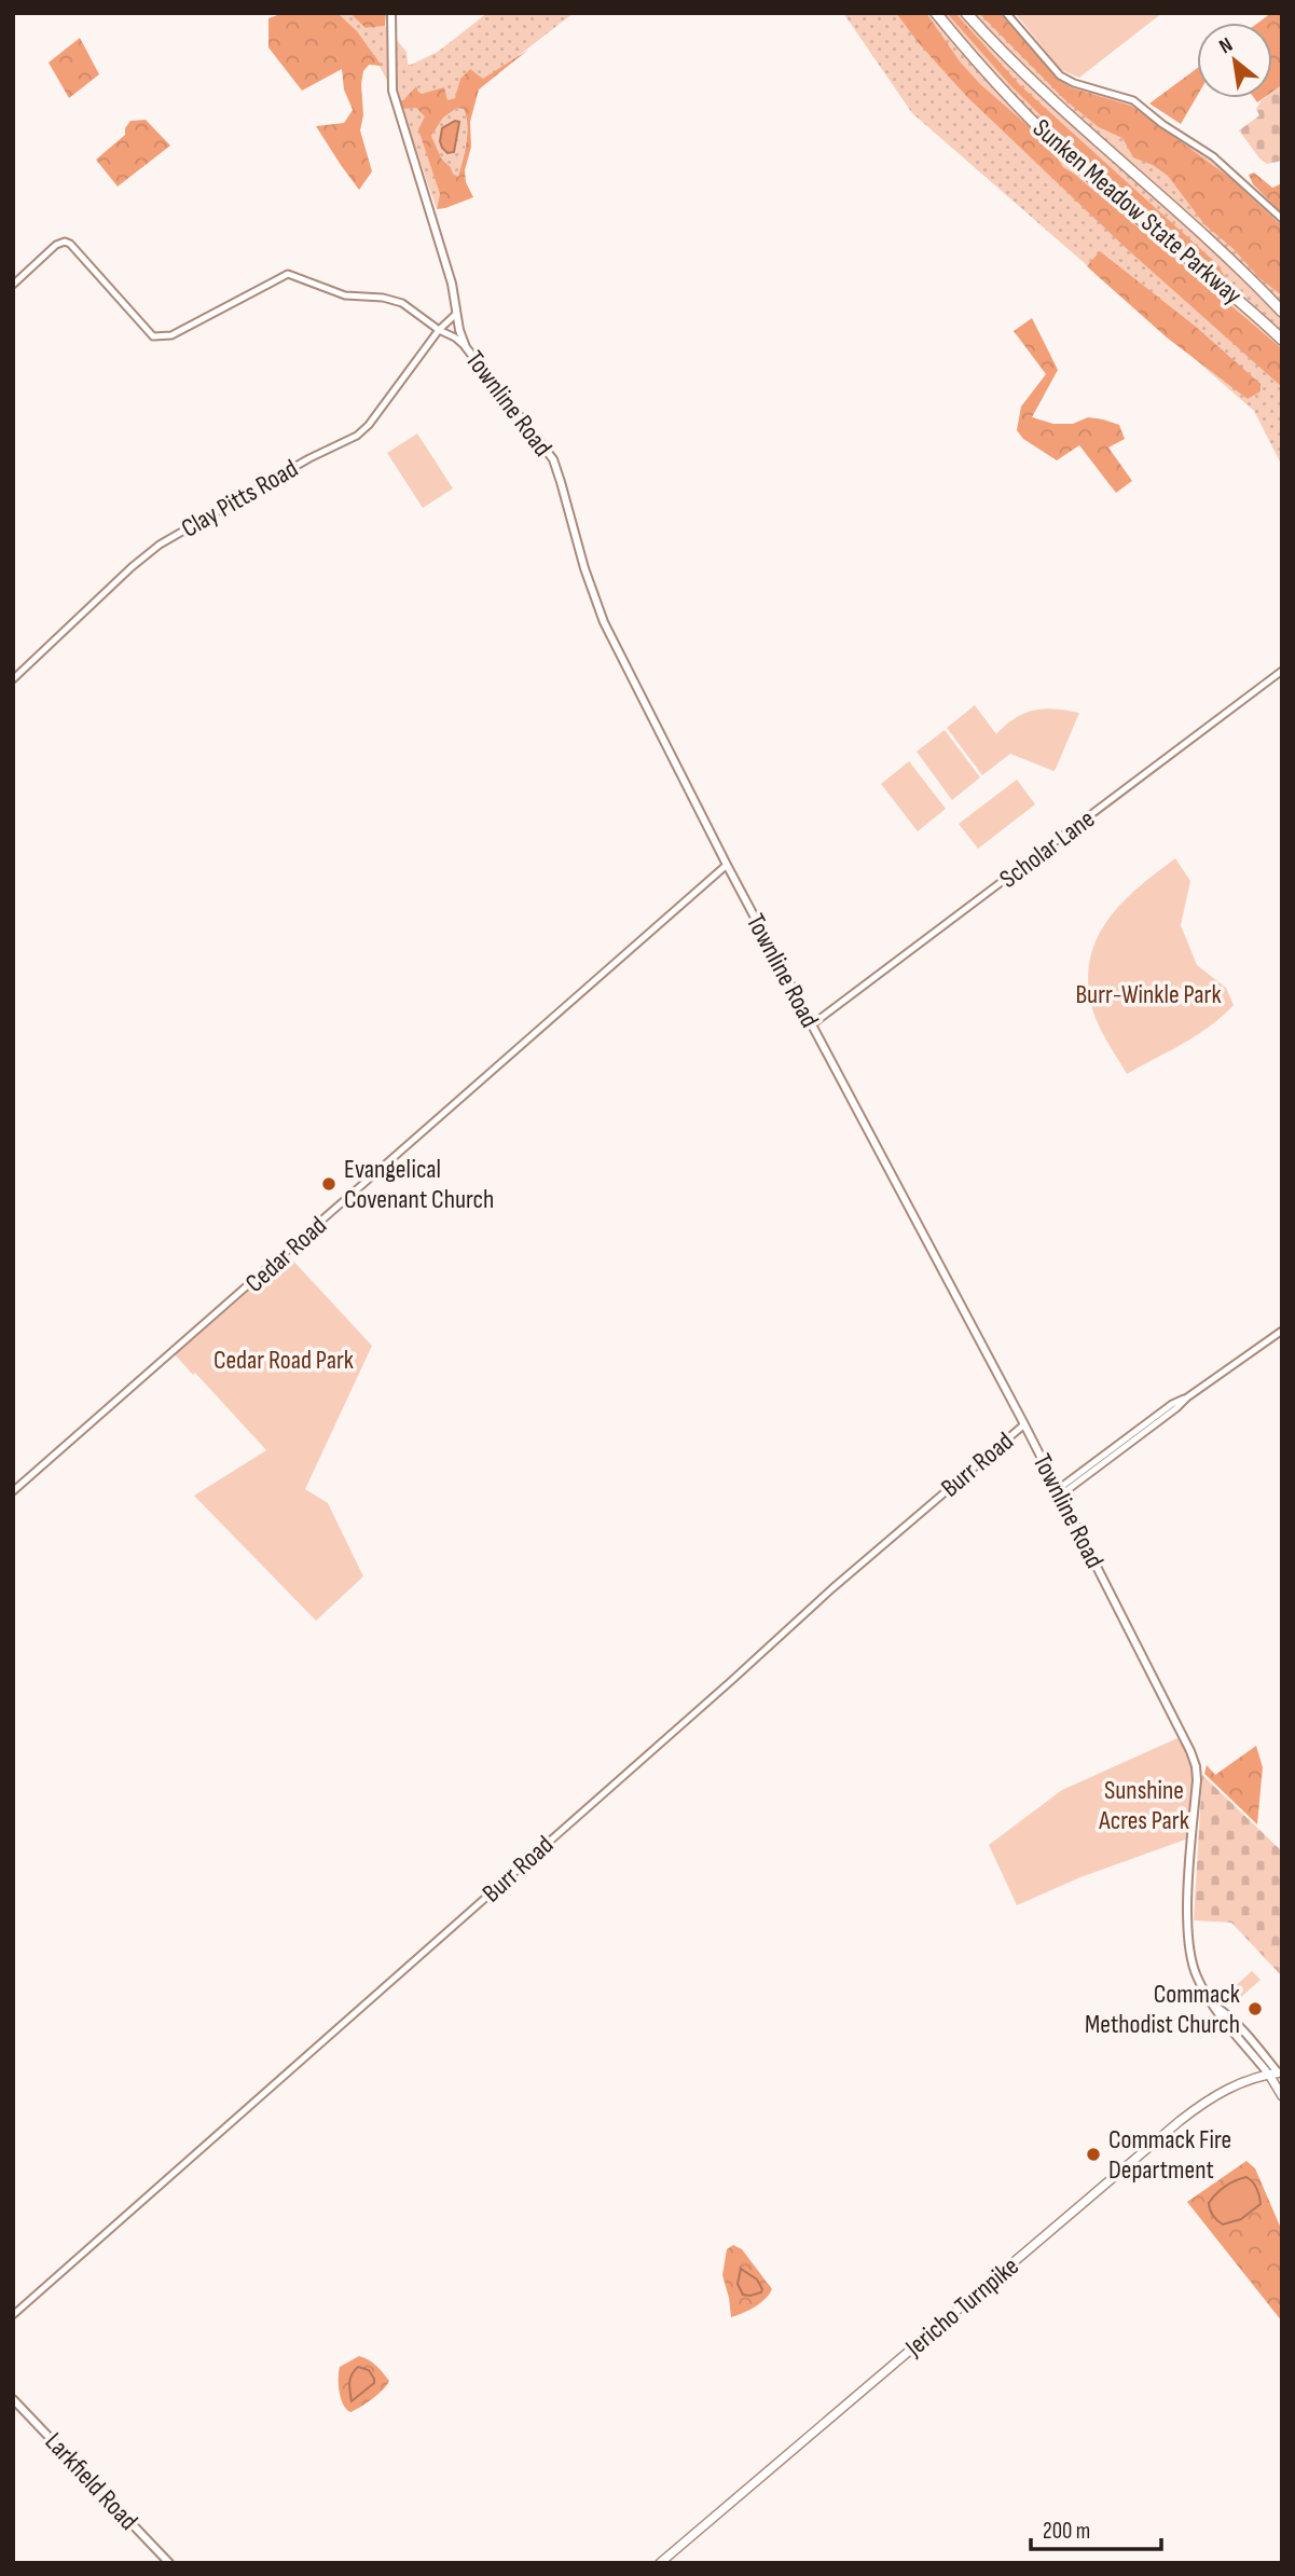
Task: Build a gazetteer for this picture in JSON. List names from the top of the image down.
{
  "streets": {
    "highway": ["Sunken Meadow State Parkway"],
    "main road": ["Townline Road", "Jericho Turnpike", "Larkfield Road"],
    "street": [
      "Clay Pitts Road",
      "Scholar Lane",
      "Cedar Road",
      "Burr Road"
    ]
  },
  "crossings": [
    ["Townline Road", "Clay Pitts Road"],
    ["Townline Road", "Scholar Lane"],
    ["Townline Road", "Cedar Road"],
    ["Townline Road", "Burr Road"],
    ["Townline Road", "Jericho Turnpike"]
  ],
  "parks": ["Burr-Winkle Park", "Cedar Road Park", "Sunshine Acres Park"],
  "places": ["Evangelical Covenant Church", "Commack Methodist Church", "Commack Fire Department"],
  "scale_bar": "200 m",
  "north": "top left"
}
